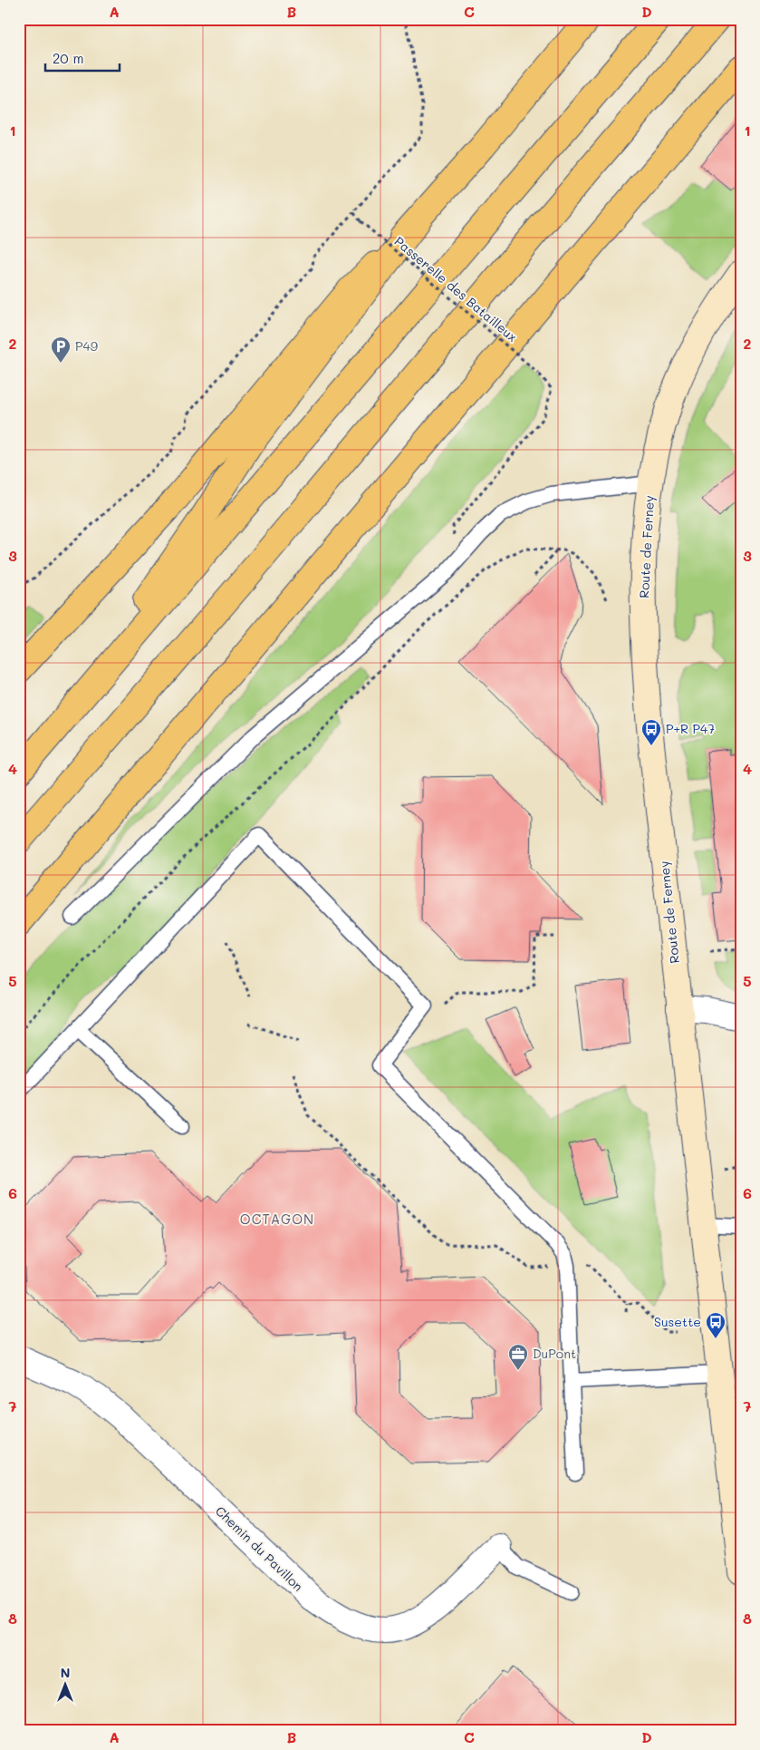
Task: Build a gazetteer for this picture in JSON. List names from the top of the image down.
{
  "streets": {
    "street": ["Route de Ferney", "Chemin du Pavillon"],
    "path": ["Passerelle des Batailleux"]
  },
  "districts": ["OCTAGON"],
  "places": {
    "parking": ["P49"],
    "bus stop": ["P+R P47", "Susette"],
    "office": ["DuPont"]
  },
  "scale_bar": "20 m",
  "north": "top",
  "grid": {
    "columns": [
      "A",
      "B",
      "C",
      "D"
    ],
    "rows": [
      "1",
      "2",
      "3",
      "4",
      "5",
      "6",
      "7",
      "8"
    ]
  }
}
